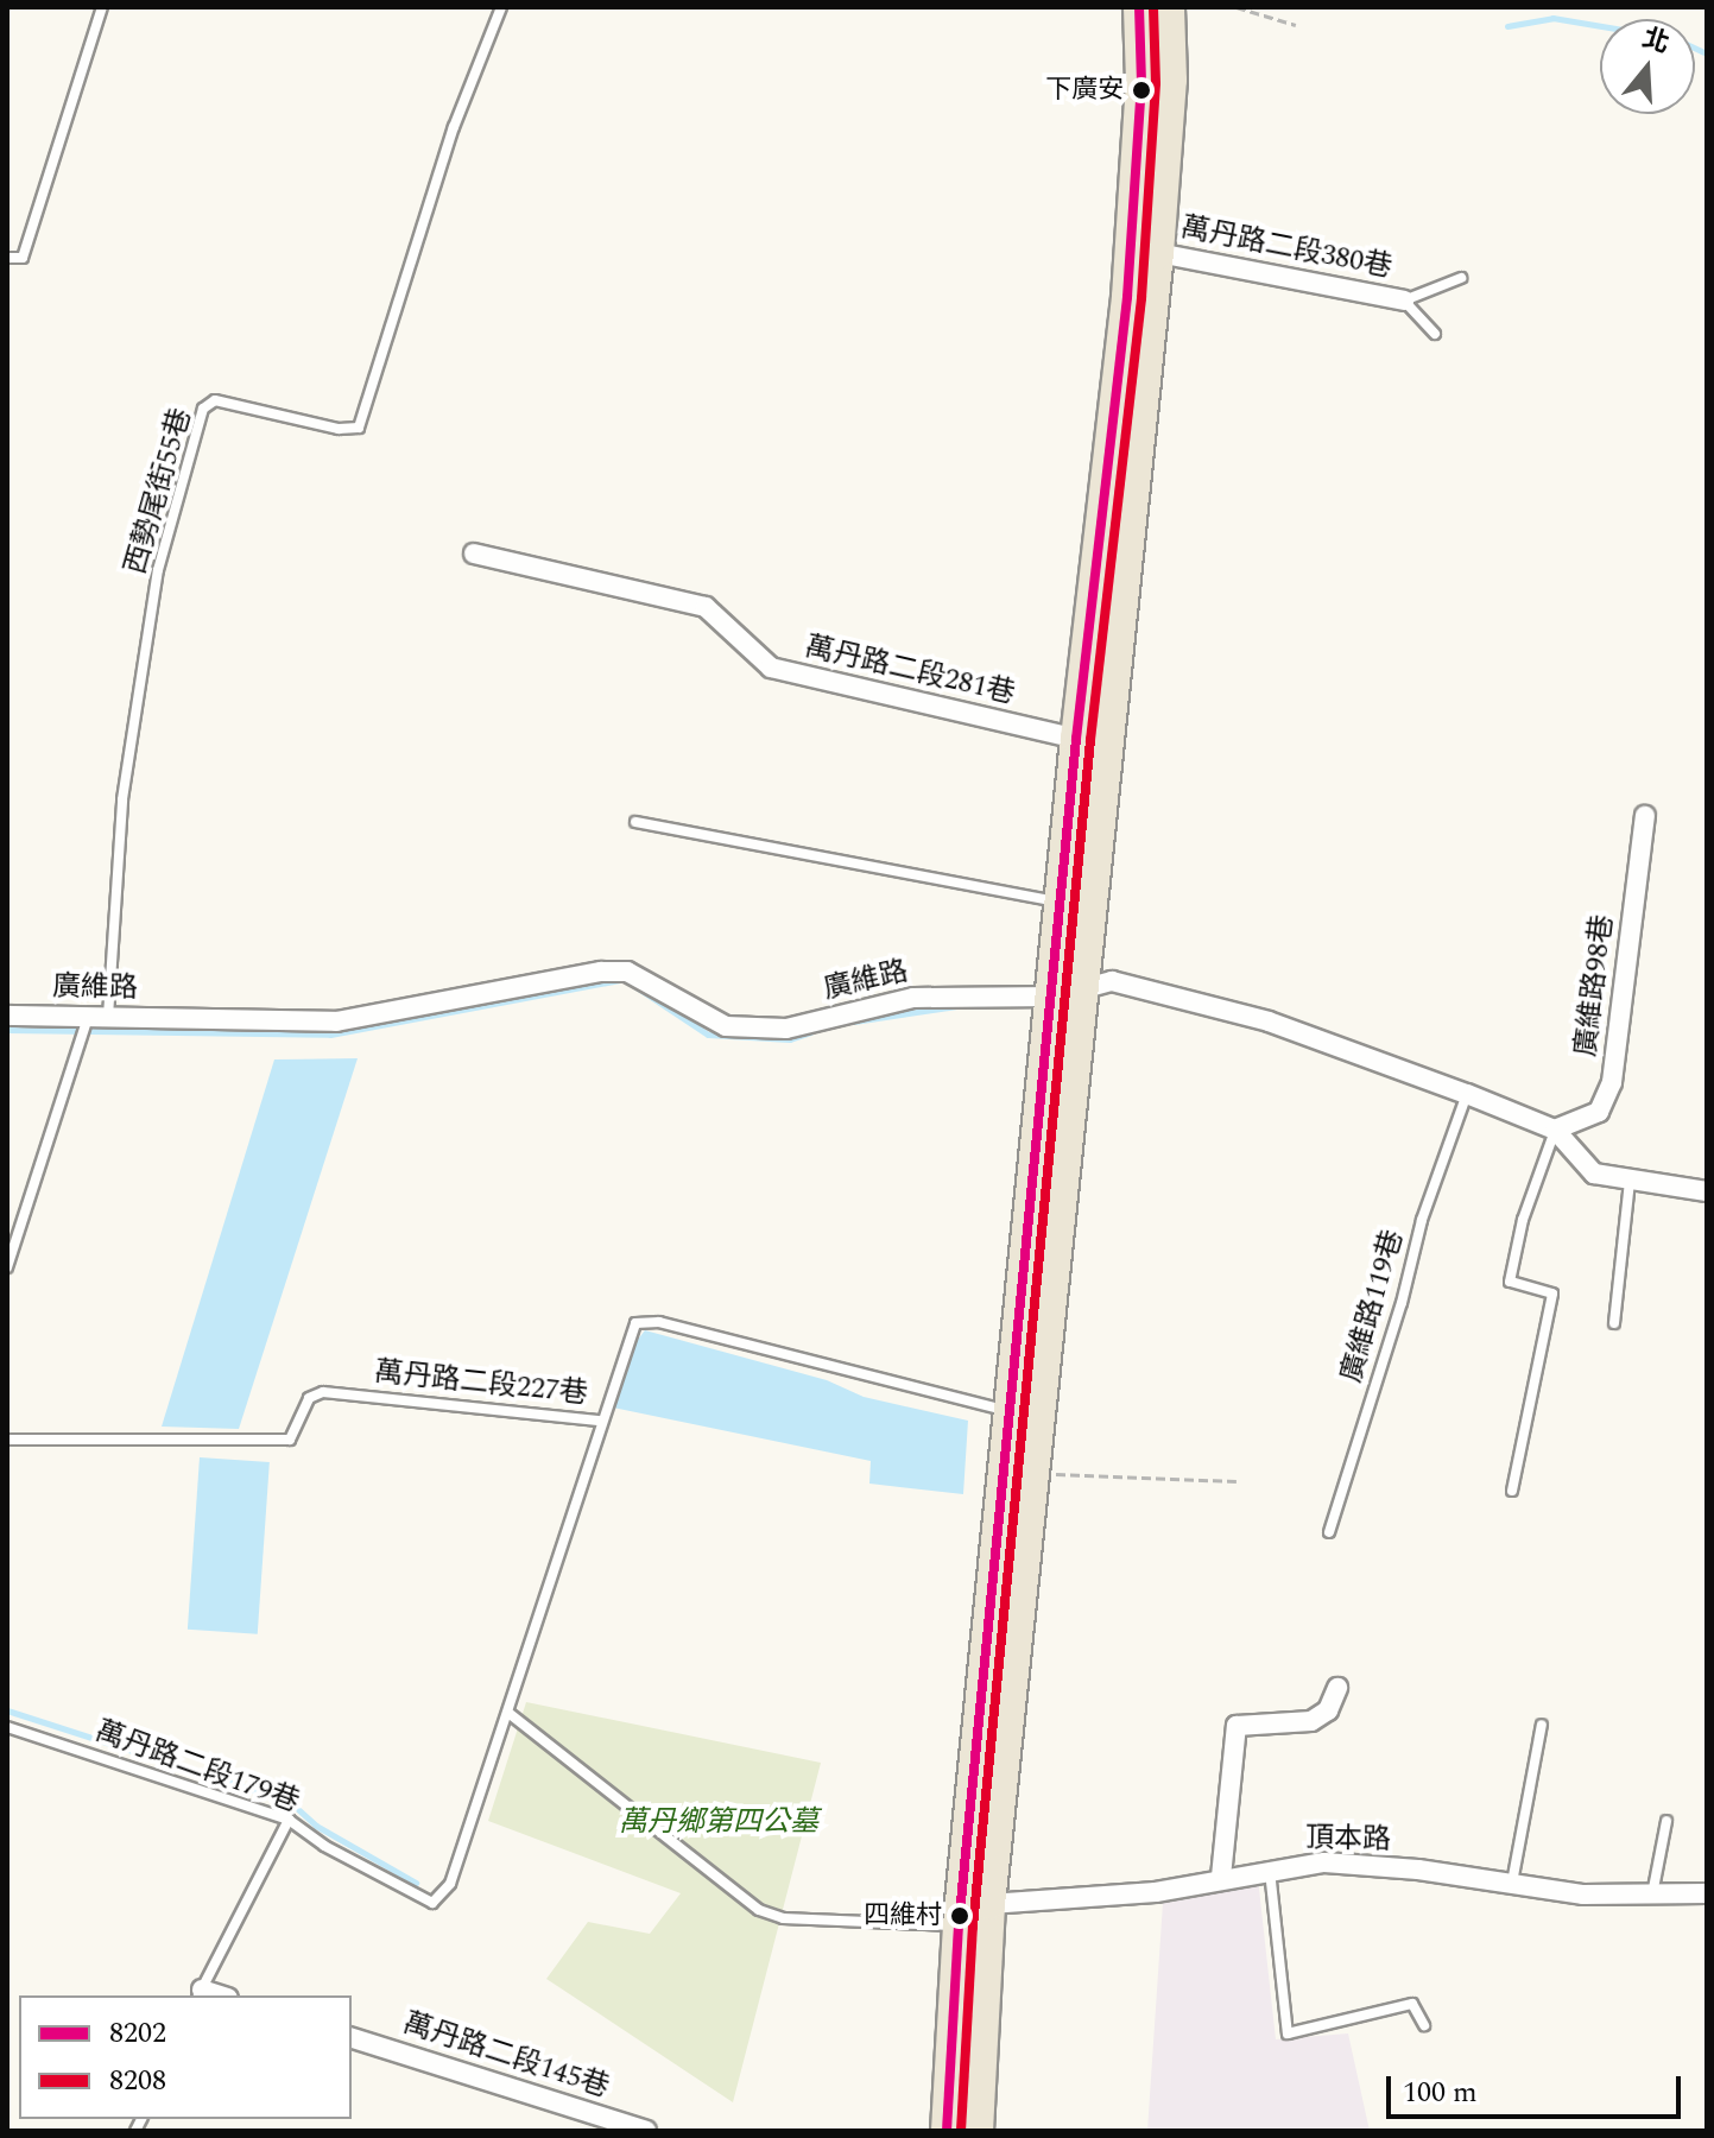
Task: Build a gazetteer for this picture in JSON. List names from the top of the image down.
{
  "streets": {
    "street": [
      "萬丹路二段380巷",
      "萬丹路二段281巷",
      "廣維路",
      "廣維路98巷",
      "頂本路",
      "萬丹路二段145巷"
    ],
    "lane": [
      "西勢尾街55巷",
      "廣維路119巷",
      "萬丹路二段227巷",
      "萬丹路二段179巷"
    ]
  },
  "crossings": [
    ["西勢尾街55巷", "廣維路"],
    ["廣維路", "廣維路98巷"],
    ["廣維路", "廣維路119巷"],
    ["萬丹路二段227巷", "萬丹路二段179巷"]
  ],
  "parks": ["萬丹鄉第四公墓"],
  "places": ["下廣安", "四維村"],
  "lines": ["transit line 8202", "transit line 8208"],
  "legend": ["8202", "8208"],
  "scale_bar": "100 m",
  "north": "top"
}
